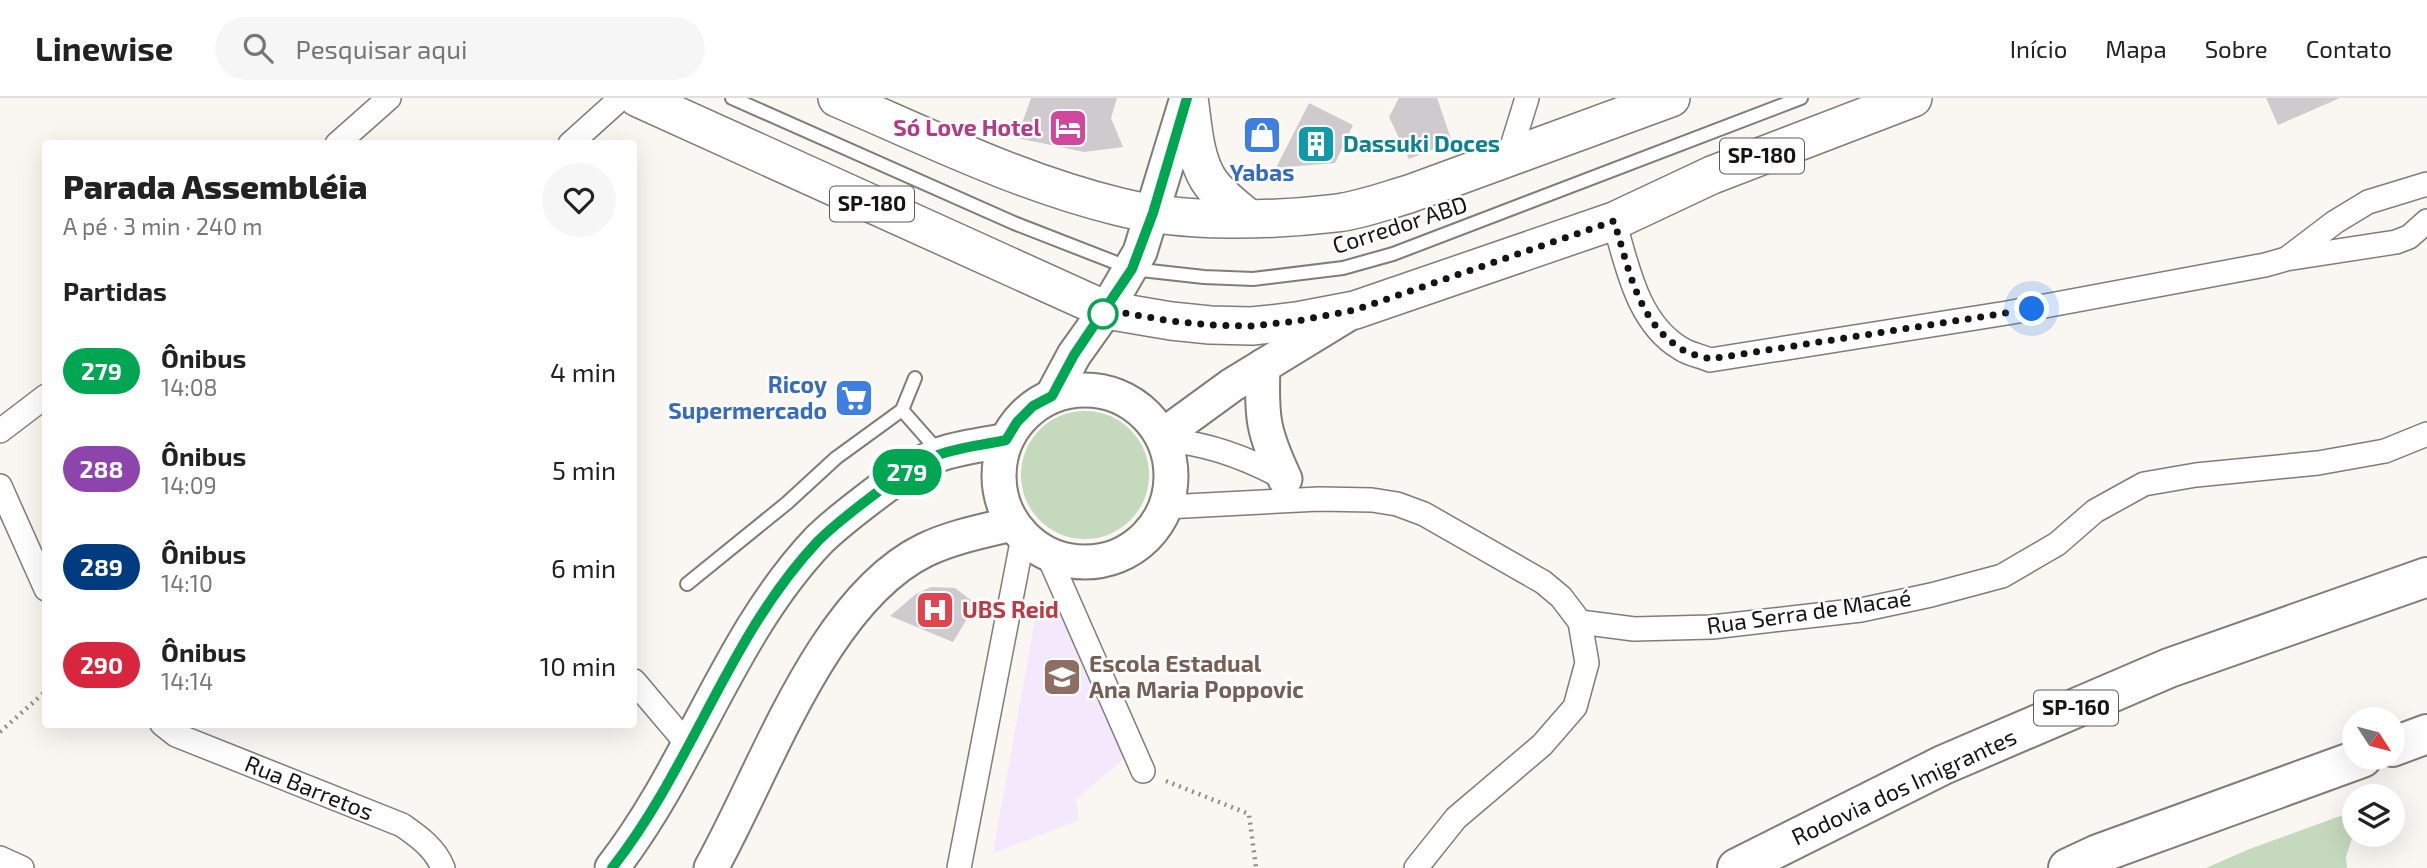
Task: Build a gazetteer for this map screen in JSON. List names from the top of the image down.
{
  "streets": {
    "highway": ["SP-160", "Rodovia dos Imigrantes"],
    "main road": ["SP-180"],
    "street": ["Rua Serra de Macaé", "Rua Barretos"],
    "lane": ["Corredor ABD"]
  },
  "places": {
    "hotel": ["Só Love Hotel"],
    "shop": ["Yabas"],
    "building": ["Dassuki Doces"],
    "supermarket": ["Ricoy Supermercado"],
    "hospital": ["UBS Reid"],
    "school or university": ["Escola Estadual Ana Maria Poppovic"]
  },
  "lines": ["bus line 279"],
  "north": "bottom right",
  "page": {
    "header": "Linewise",
    "search": "Pesquisar aqui",
    "nav": [
      "Início",
      "Mapa",
      "Sobre",
      "Contato"
    ],
    "on_map": "279",
    "heading": [
      ["Parada Assembléia", "A pé · 3 min · 240 m"],
      "Partidas"
    ],
    "list": [
      {
        "mark": "279",
        "name": "Ônibus",
        "note": "14:08",
        "value": "4 min"
      },
      {
        "mark": "288",
        "name": "Ônibus",
        "note": "14:09",
        "value": "5 min"
      },
      {
        "mark": "289",
        "name": "Ônibus",
        "note": "14:10",
        "value": "6 min"
      },
      {
        "mark": "290",
        "name": "Ônibus",
        "note": "14:14",
        "value": "10 min"
      }
    ]
  }
}
